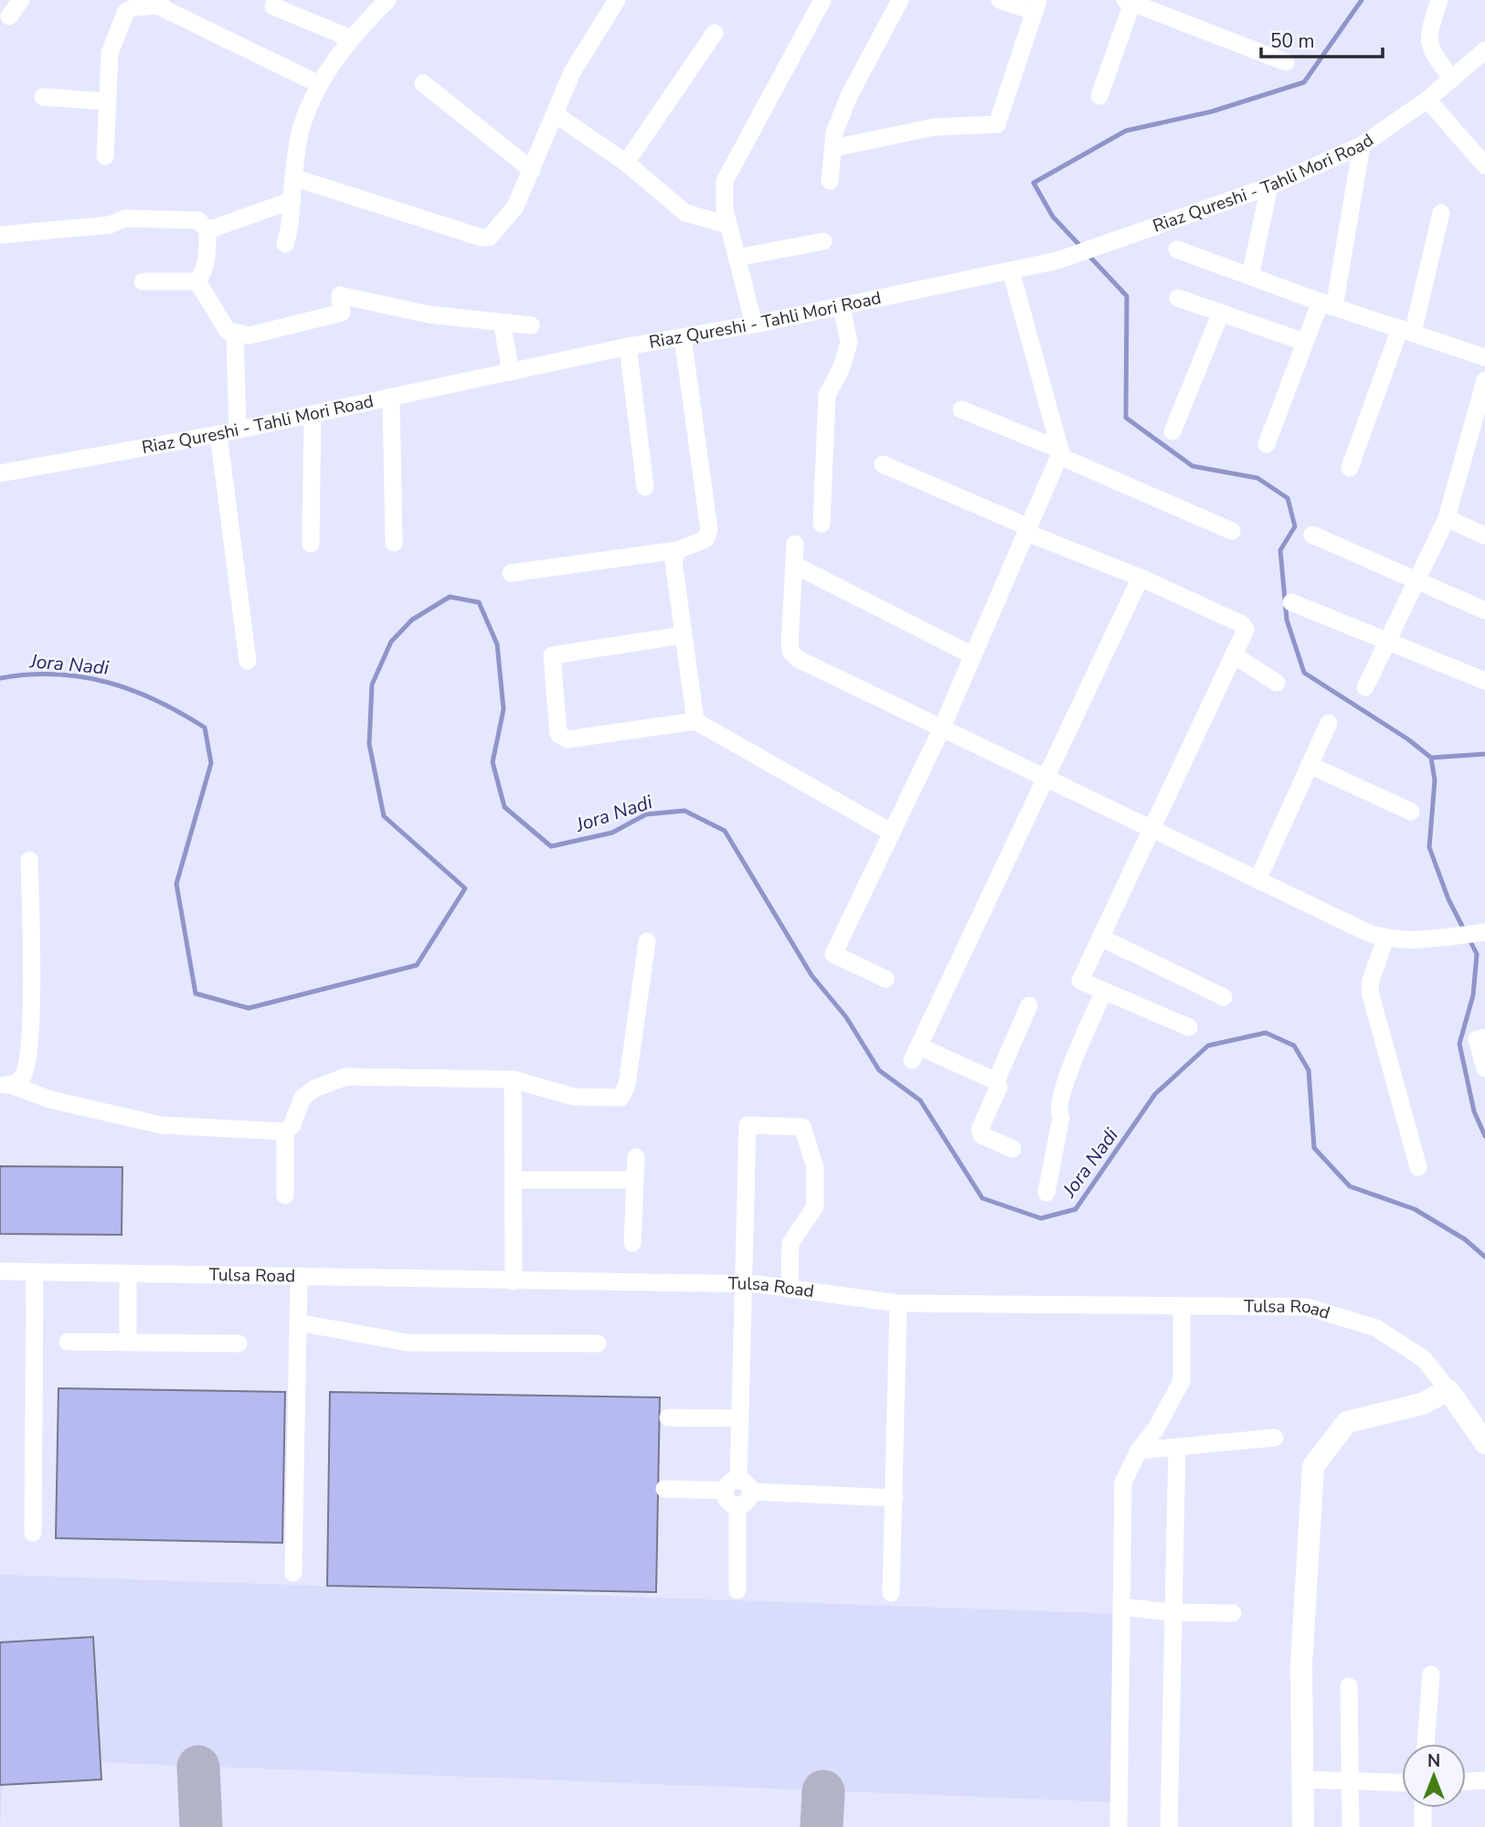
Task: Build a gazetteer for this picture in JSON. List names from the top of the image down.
{
  "streets": {
    "main road": ["Tulsa Road"],
    "street": ["Riaz Qureshi - Tahli Mori Road"]
  },
  "water": ["Jora Nadi"],
  "scale_bar": "50 m",
  "north": "top"
}
